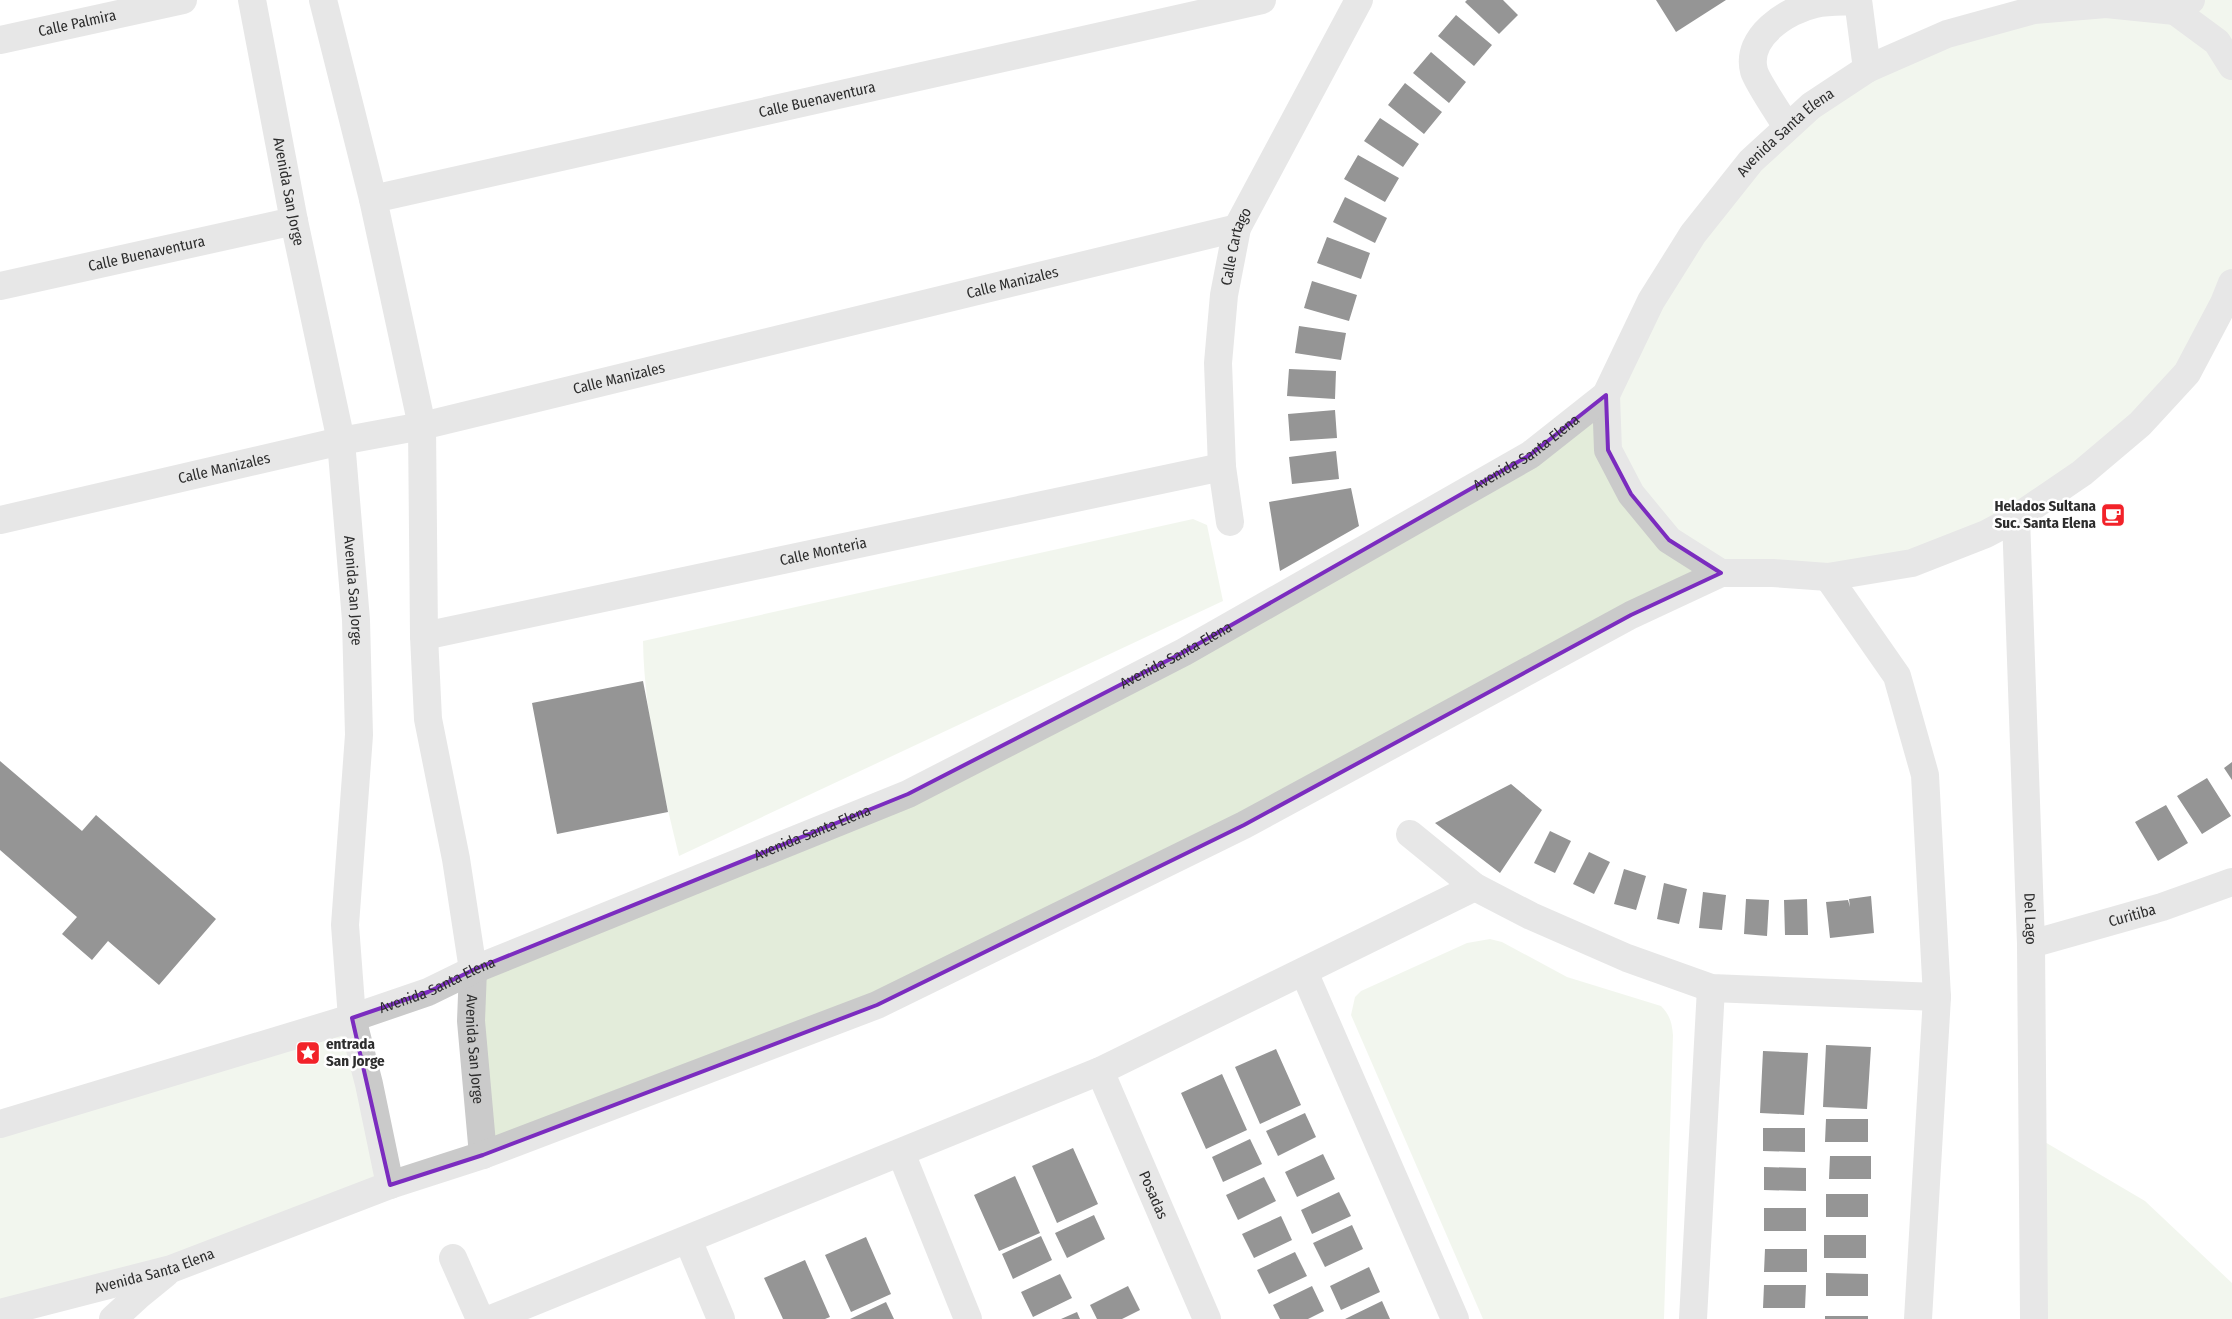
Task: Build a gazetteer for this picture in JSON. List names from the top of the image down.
{
  "streets": {
    "street": [
      "Calle Palmira",
      "Calle Buenaventura",
      "Avenida Santa Elena",
      "Avenida San Jorge",
      "Calle Cartago",
      "Calle Manizales",
      "Calle Monteria",
      "Curitiba",
      "Del Lago",
      "Posadas"
    ]
  },
  "crossings": [
    ["Calle Buenaventura", "Avenida San Jorge"],
    ["Avenida Santa Elena", "Avenida San Jorge"],
    ["Avenida San Jorge", "Calle Manizales"],
    ["Avenida San Jorge", "Calle Monteria"],
    ["Calle Cartago", "Calle Manizales"],
    ["Calle Cartago", "Calle Monteria"],
    ["Curitiba", "Del Lago"]
  ],
  "places": {
    "cafe": ["Helados Sultana Suc. Santa Elena"],
    "place": ["entrada San Jorge"]
  }
}
